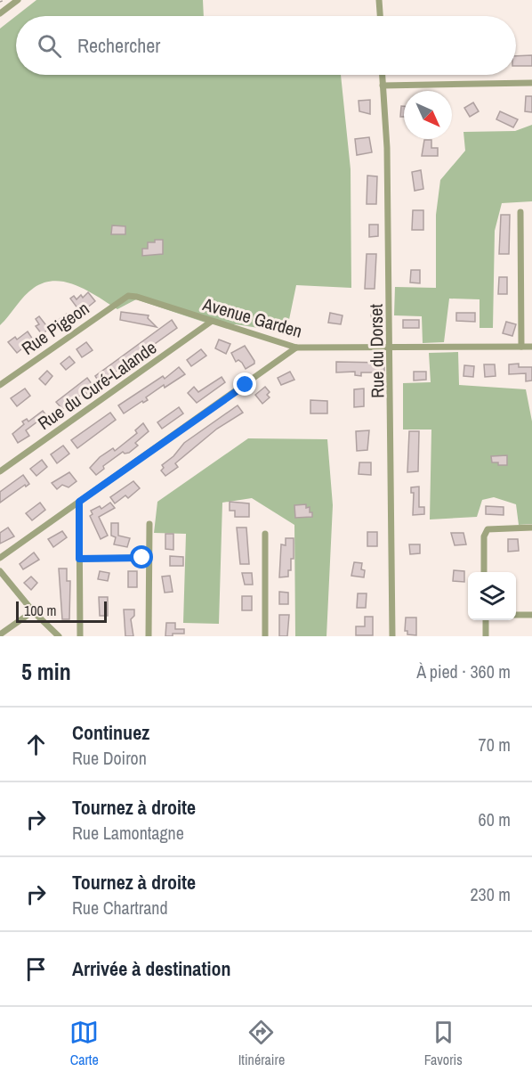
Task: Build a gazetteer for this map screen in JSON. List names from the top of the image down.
{
  "streets": {
    "street": [
      "Avenue Garden",
      "Rue Pigeon",
      "Rue du Dorset",
      "Rue du Curé-Lalande"
    ]
  },
  "crossings": [
    ["Avenue Garden", "Rue Pigeon"],
    ["Avenue Garden", "Rue du Dorset"],
    ["Avenue Garden", "Rue du Curé-Lalande"]
  ],
  "scale_bar": "100 m",
  "north": "bottom right",
  "page": {
    "search": "Rechercher",
    "scale": "100 m",
    "heading": ["5 min", "À pied · 360 m"],
    "list": [
      ["Continuez", "Rue Doiron", "70 m"],
      ["Tournez à droite", "Rue Lamontagne", "60 m"],
      ["Tournez à droite", "Rue Chartrand", "230 m"],
      "Arrivée à destination"
    ],
    "nav": ["Carte", "Itinéraire", "Favoris"]
  }
}
